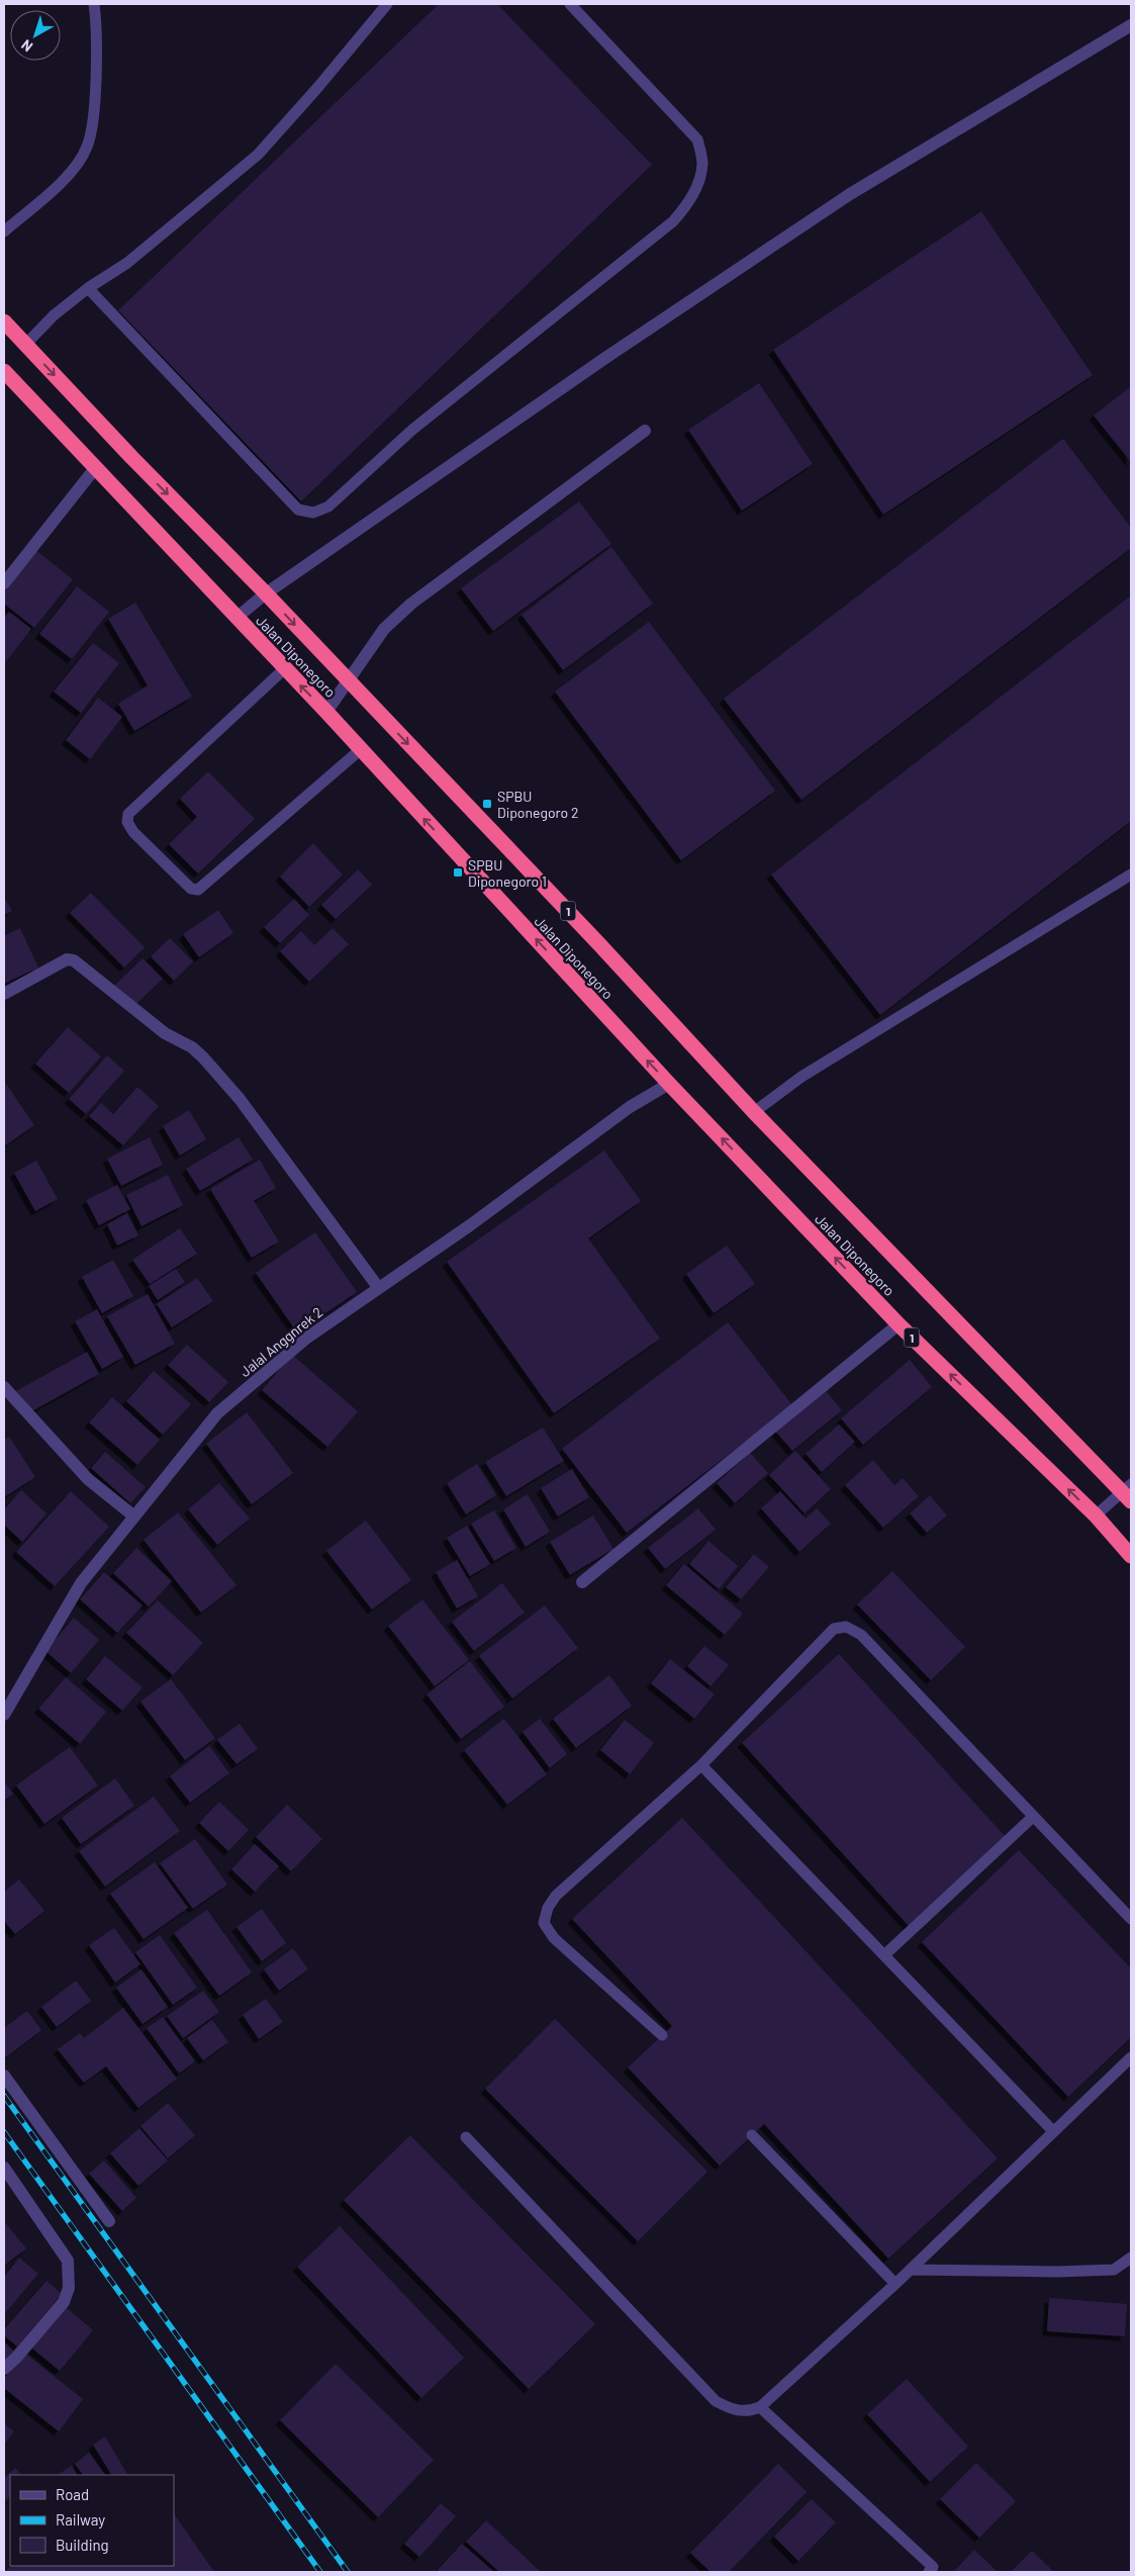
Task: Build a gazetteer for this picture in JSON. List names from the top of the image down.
{
  "streets": {
    "highway": ["Jalan Diponegoro", "1"],
    "street": ["Jalal Anggnrek 2"]
  },
  "crossings": [
    ["Jalan Diponegoro", "Jalal Anggnrek 2"]
  ],
  "places": {
    "transit": ["SPBU Diponegoro 2", "SPBU Diponegoro 1"]
  },
  "legend": ["Road", "Railway", "Building"],
  "north": "bottom left"
}
